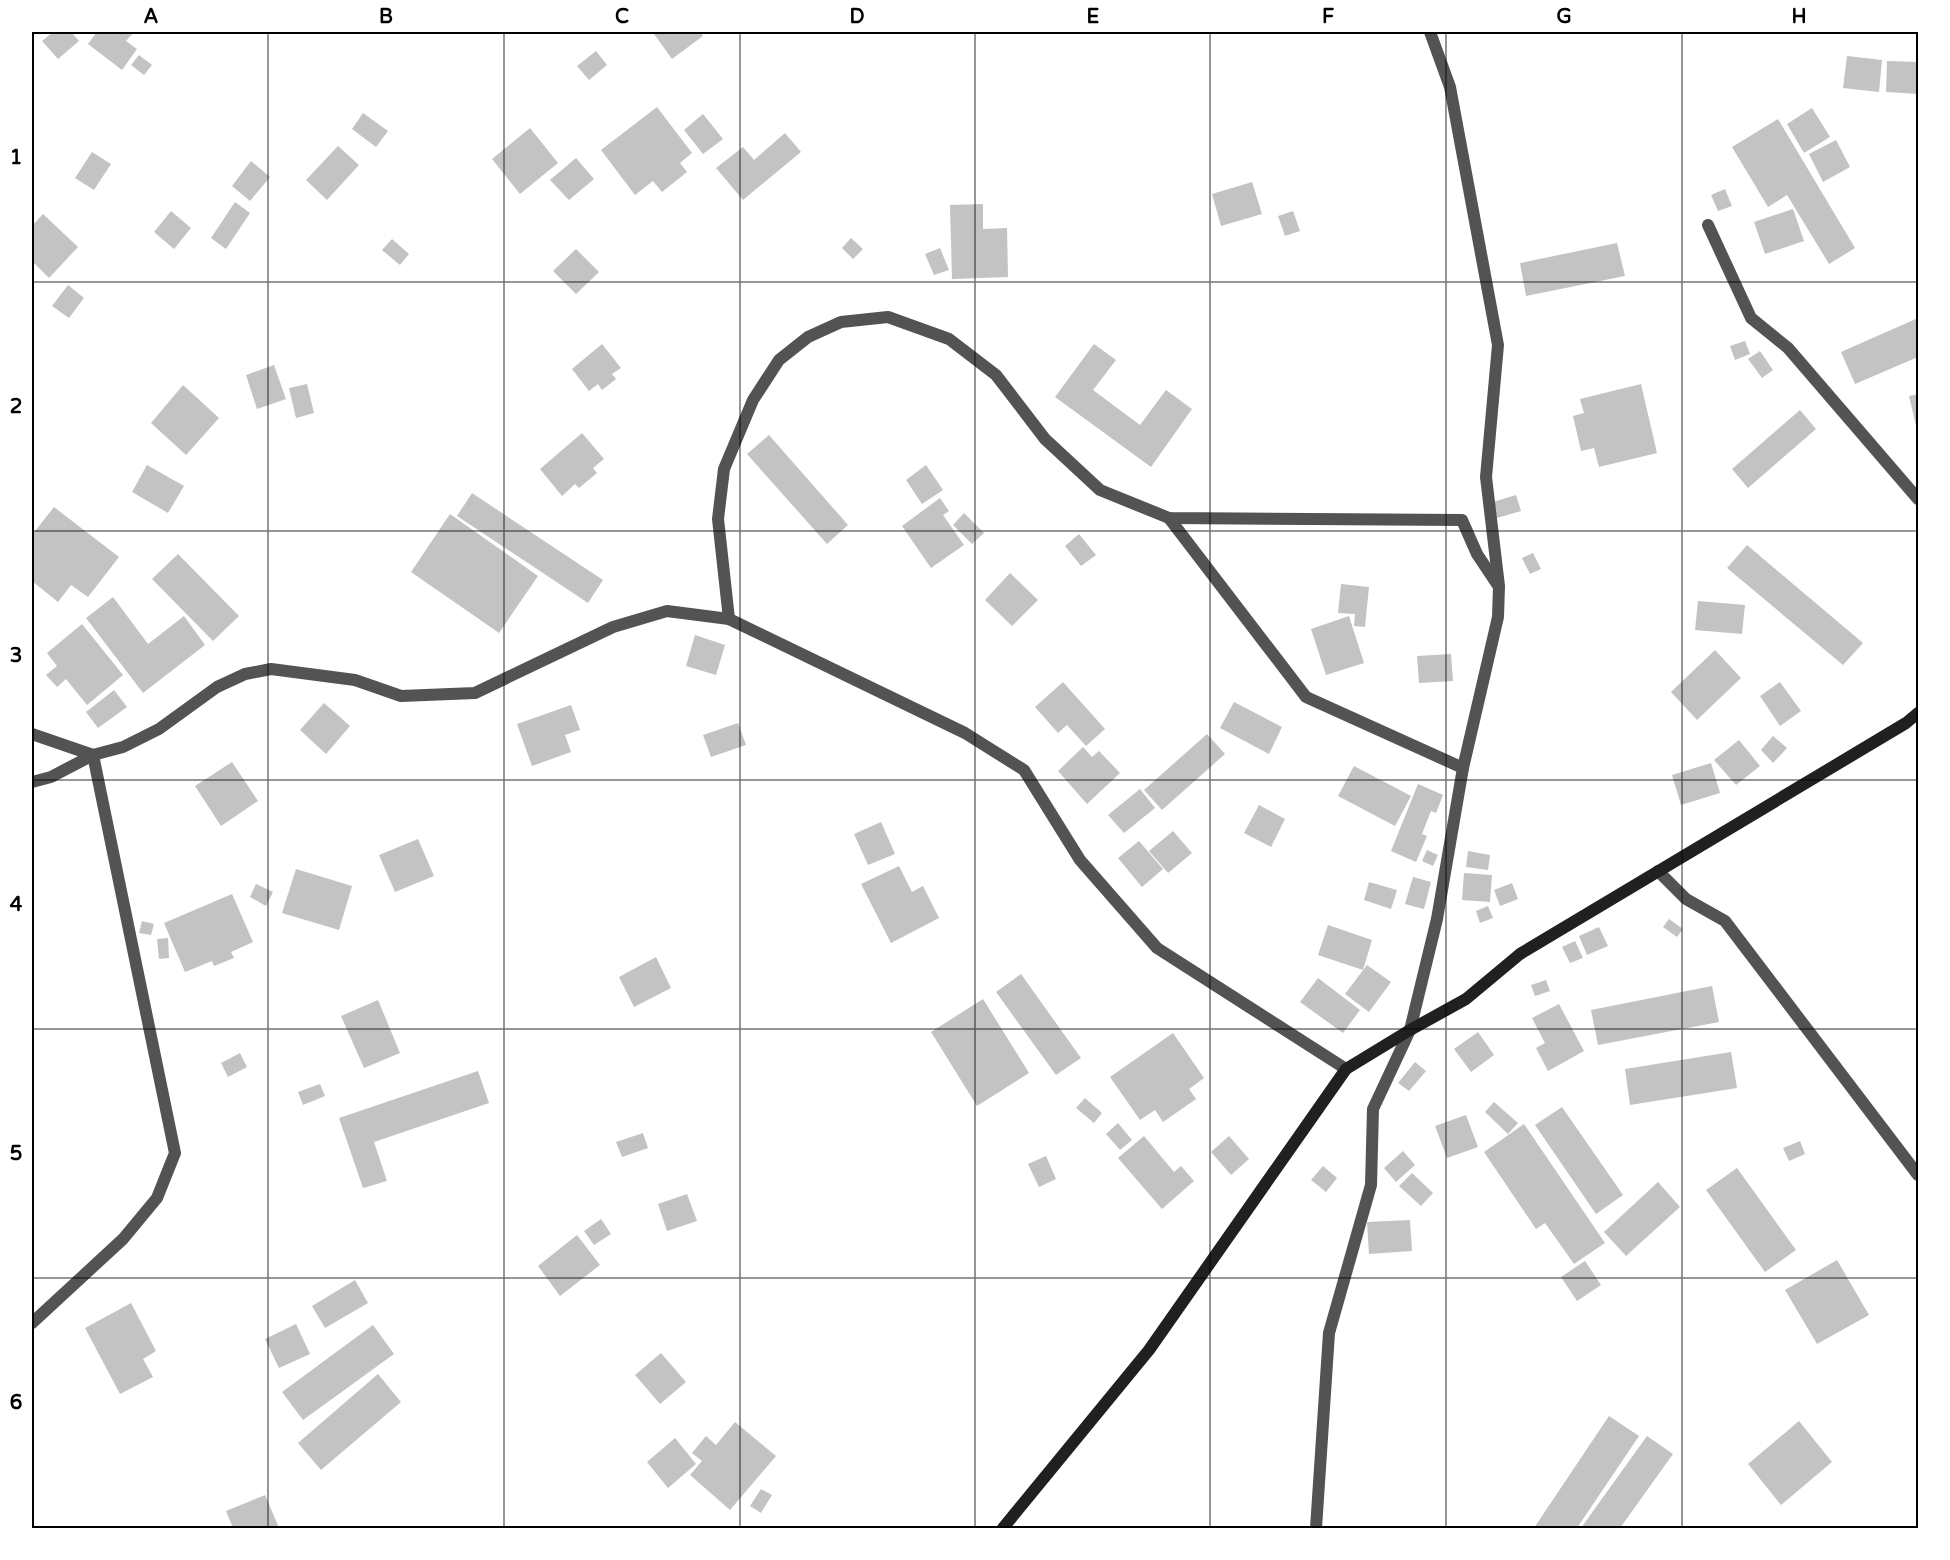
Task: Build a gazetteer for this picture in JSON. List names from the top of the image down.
{
  "grid": {
    "columns": [
      "A",
      "B",
      "C",
      "D",
      "E",
      "F",
      "G",
      "H"
    ],
    "rows": [
      "1",
      "2",
      "3",
      "4",
      "5",
      "6"
    ]
  }
}
